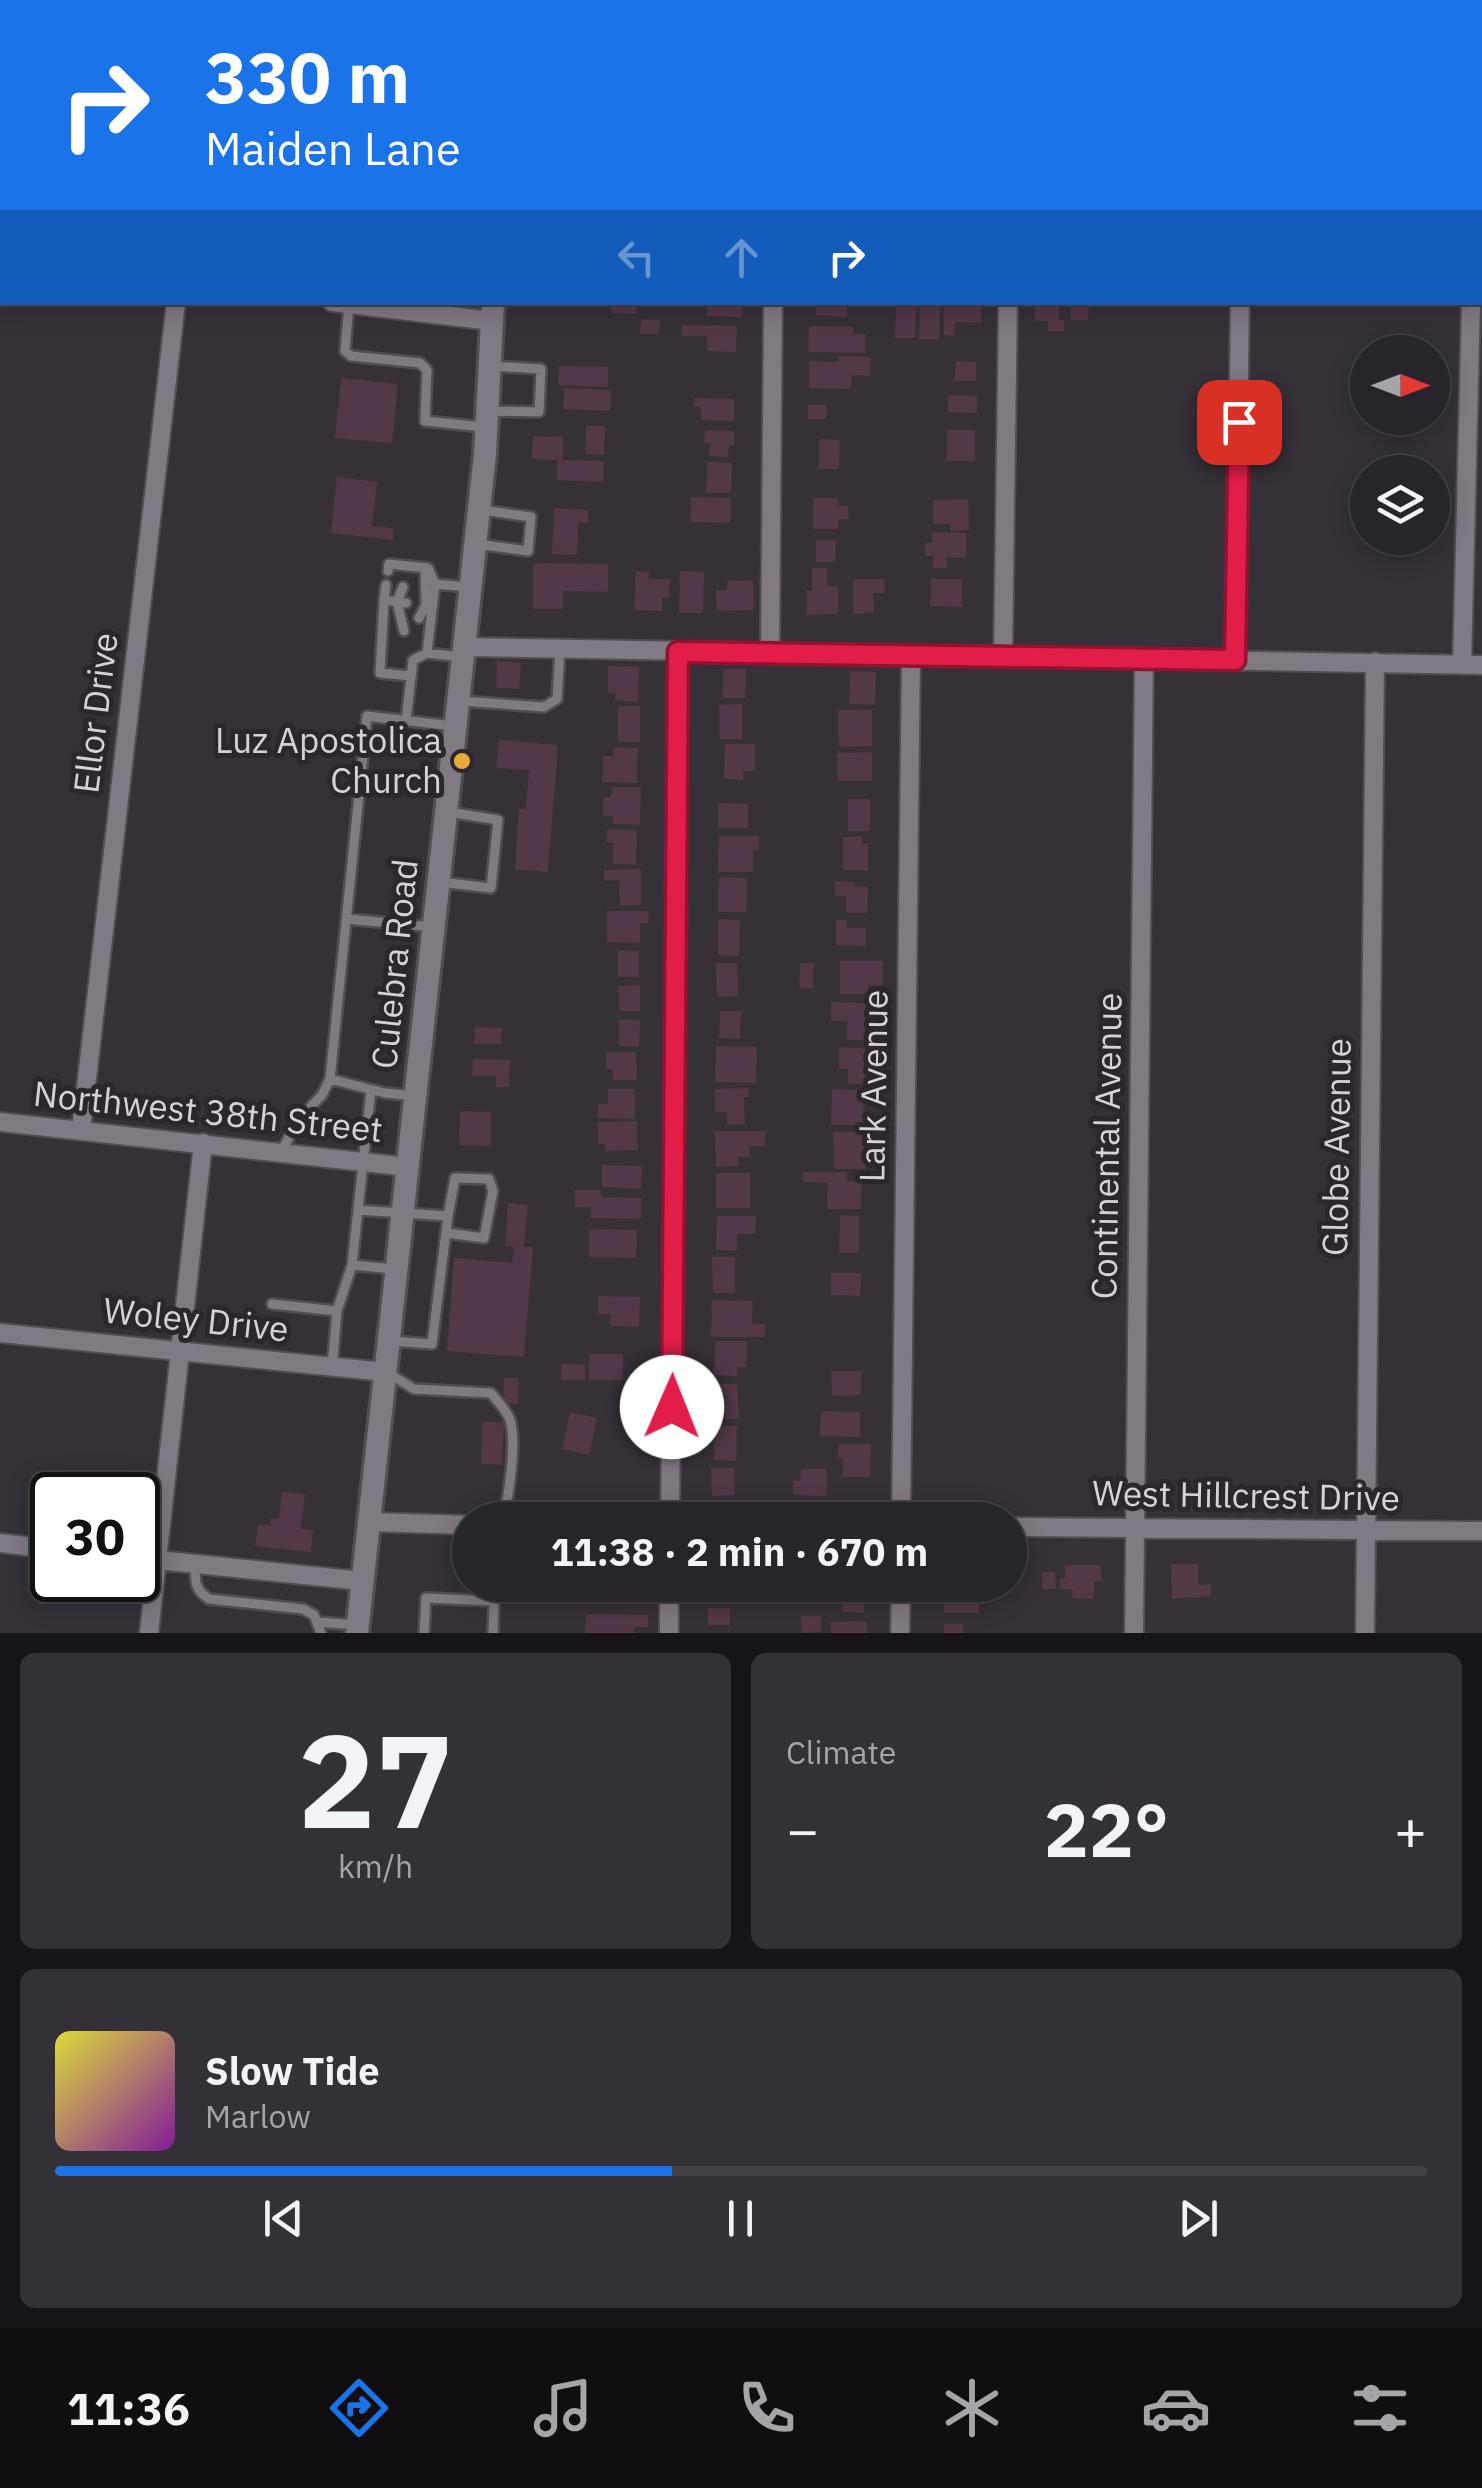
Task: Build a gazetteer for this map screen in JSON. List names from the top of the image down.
{
  "streets": {
    "main road": ["Culebra Road"],
    "street": [
      "Ellor Drive",
      "Lark Avenue",
      "Northwest 38th Street",
      "Continental Avenue",
      "Globe Avenue",
      "Woley Drive",
      "West Hillcrest Drive"
    ]
  },
  "crossings": [
    ["Ellor Drive", "Northwest 38th Street"],
    ["Culebra Road", "Northwest 38th Street"],
    ["Culebra Road", "Woley Drive"],
    ["Continental Avenue", "West Hillcrest Drive"],
    ["Globe Avenue", "West Hillcrest Drive"]
  ],
  "places": ["Luz Apostolica Church"],
  "north": "right",
  "page": {
    "turn": ["330 m", "Maiden Lane"],
    "limit": "30",
    "trip": "11:38 · 2 min · 670 m",
    "tile": [
      ["27", "km/h"],
      "Climate"
    ],
    "heat": ["−", "22°", "+"],
    "song": ["Slow Tide", "Marlow"],
    "tabs": "11:36"
  }
}
